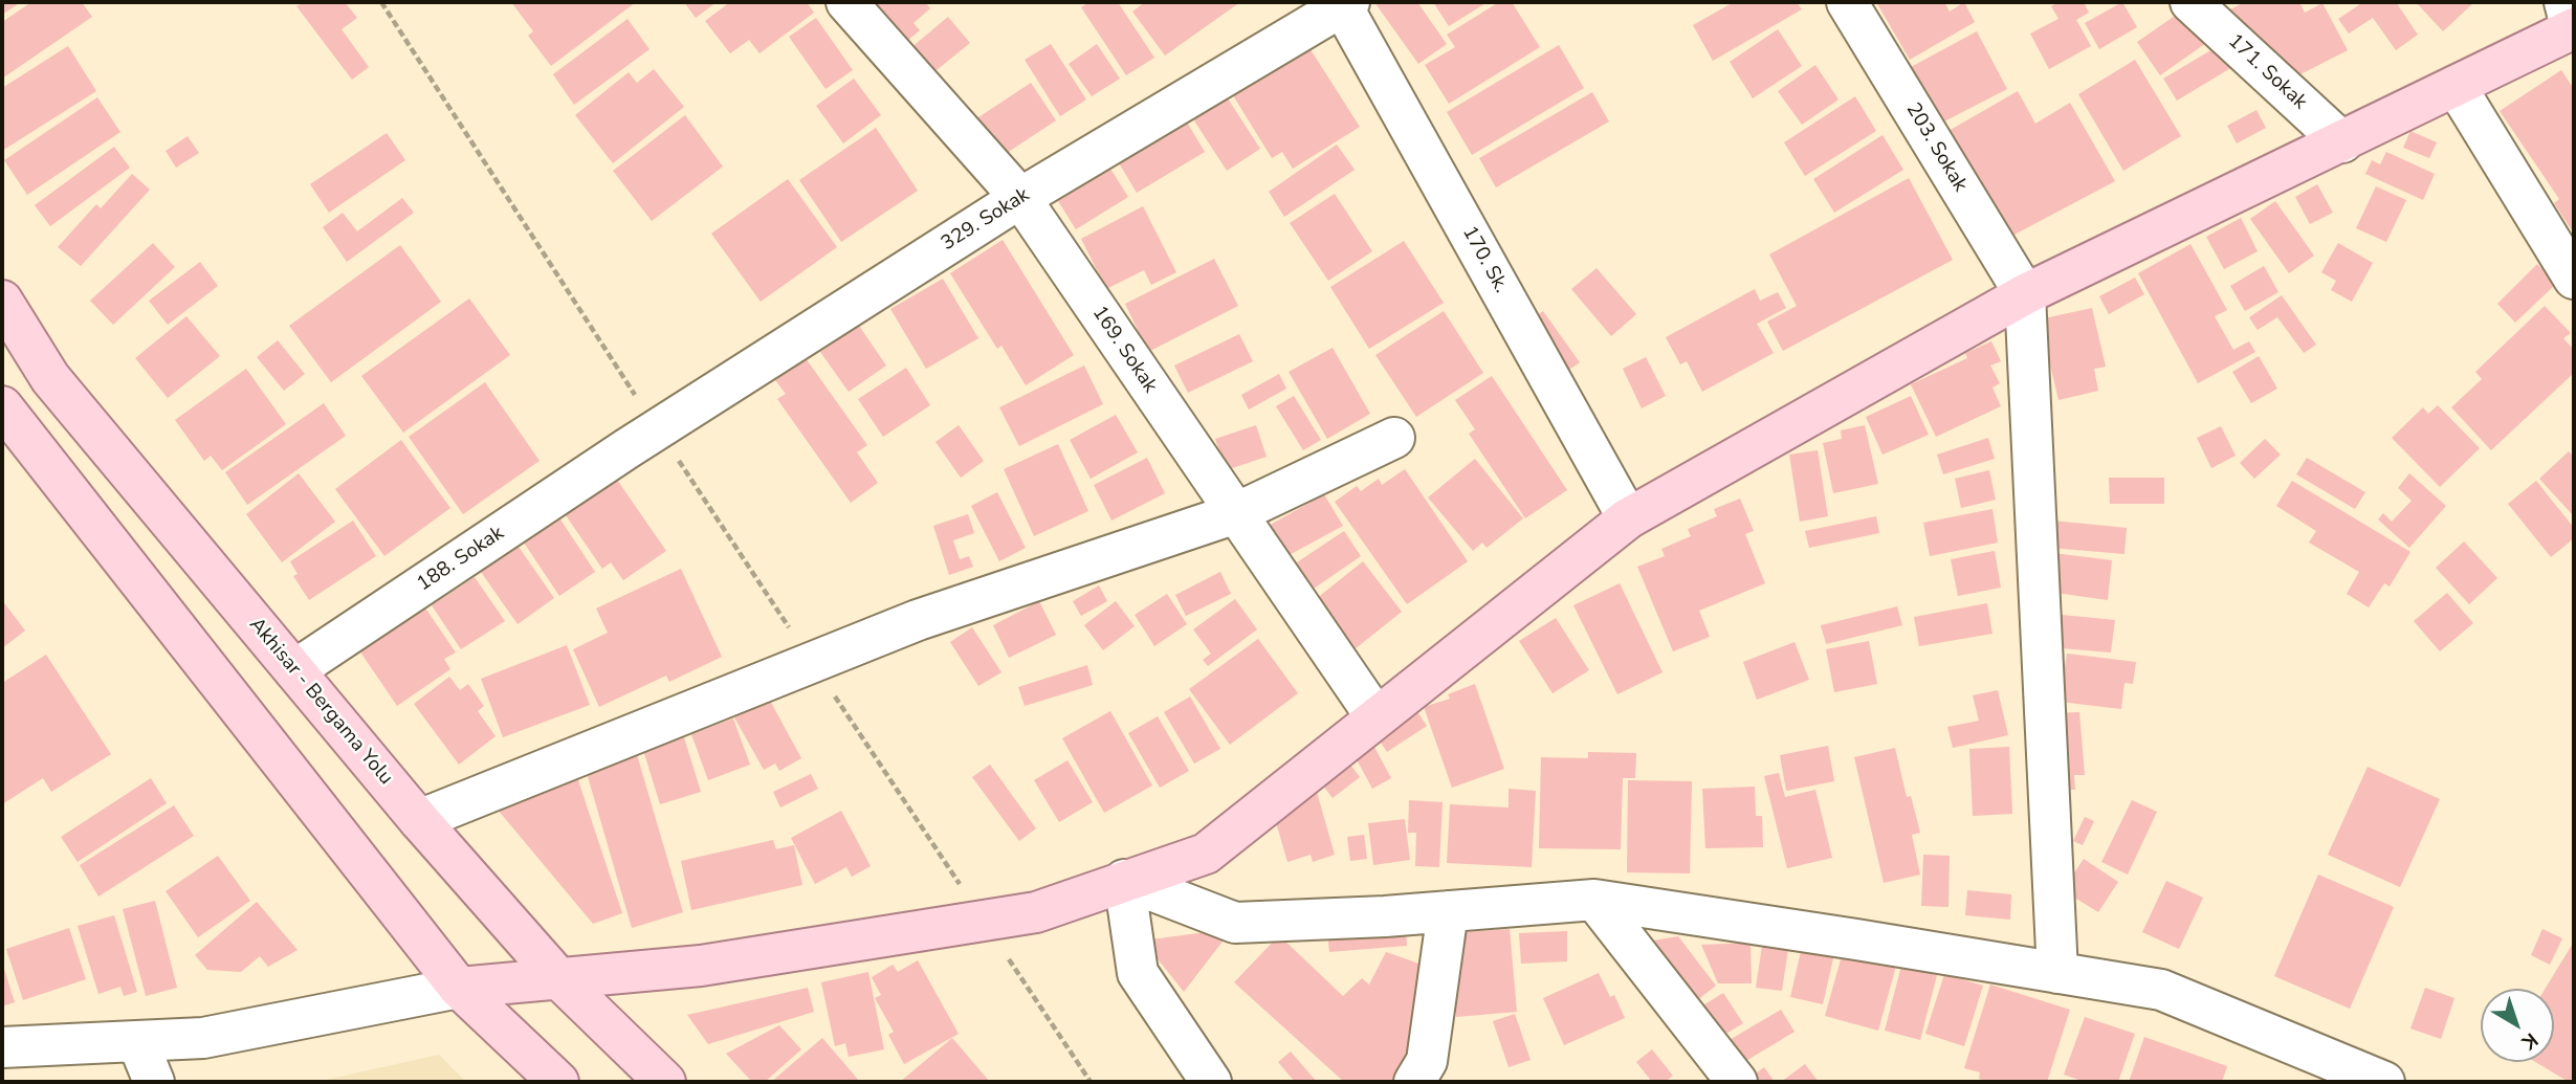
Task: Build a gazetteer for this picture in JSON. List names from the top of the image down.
{
  "streets": {
    "main road": ["Akhisar - Bergama Yolu"],
    "street": [
      "171. Sokak",
      "203. Sokak",
      "329. Sokak",
      "170. Sk.",
      "169. Sokak",
      "188. Sokak"
    ]
  },
  "crossings": [
    ["329. Sokak", "170. Sk."],
    ["329. Sokak", "169. Sokak"],
    ["329. Sokak", "188. Sokak"],
    ["188. Sokak", "Akhisar - Bergama Yolu"]
  ],
  "north": "bottom right"
}
